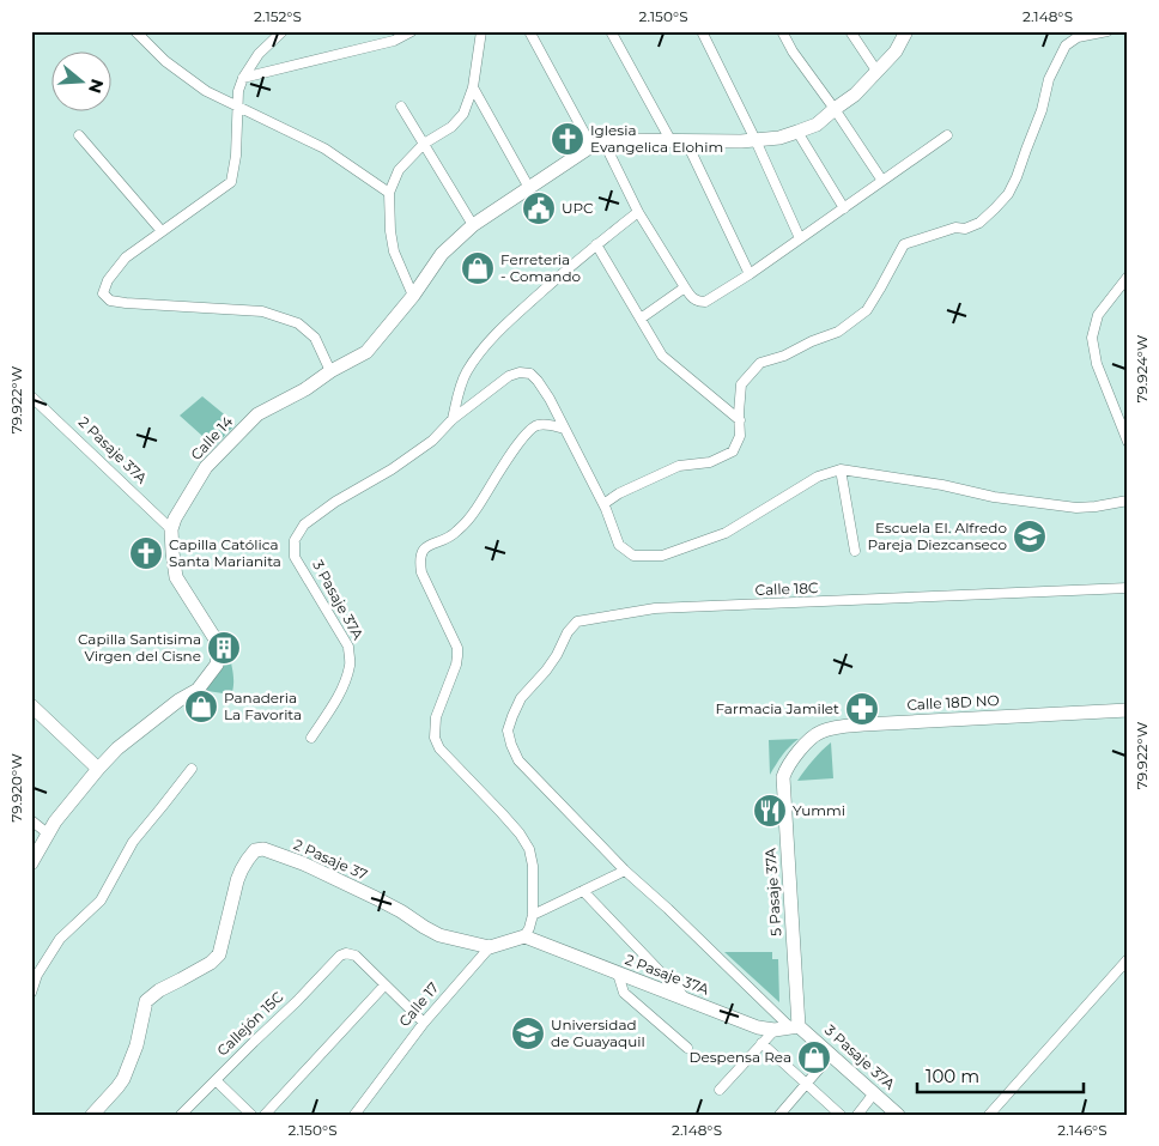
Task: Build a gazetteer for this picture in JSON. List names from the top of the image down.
{
  "streets": {
    "street": [
      "Calle 14",
      "2 Pasaje 37A",
      "Calle 18C",
      "3 Pasaje 37A",
      "Calle 18D NO",
      "2 Pasaje 37",
      "5 Pasaje 37A",
      "Calle 17",
      "Callejón 15C"
    ]
  },
  "crossings": [
    ["Calle 14", "2 Pasaje 37A"],
    ["2 Pasaje 37A", "3 Pasaje 37A"],
    ["2 Pasaje 37A", "5 Pasaje 37A"],
    ["3 Pasaje 37A", "5 Pasaje 37A"],
    ["Calle 18D NO", "5 Pasaje 37A"],
    ["2 Pasaje 37", "Calle 17"]
  ],
  "places": {
    "church": ["Iglesia Evangelica Elohim", "Capilla Católica Santa Marianita"],
    "public building": ["UPC"],
    "shop": ["Ferreteria - Comando", "Panaderia La Favorita", "Despensa Rea"],
    "school or university": ["Escuela EI. Alfredo Pareja Diezcanseco", "Universidad de Guayaquil"],
    "building": ["Capilla Santisima Virgen del Cisne"],
    "pharmacy": ["Farmacia Jamilet"],
    "restaurant": ["Yummi"]
  },
  "scale_bar": "100 m",
  "north": "right",
  "coordinates": [
    "2.152°S",
    "2.150°S",
    "2.148°S",
    "79.924°W",
    "79.922°W",
    "79.920°W",
    "2.146°S"
  ]
}
